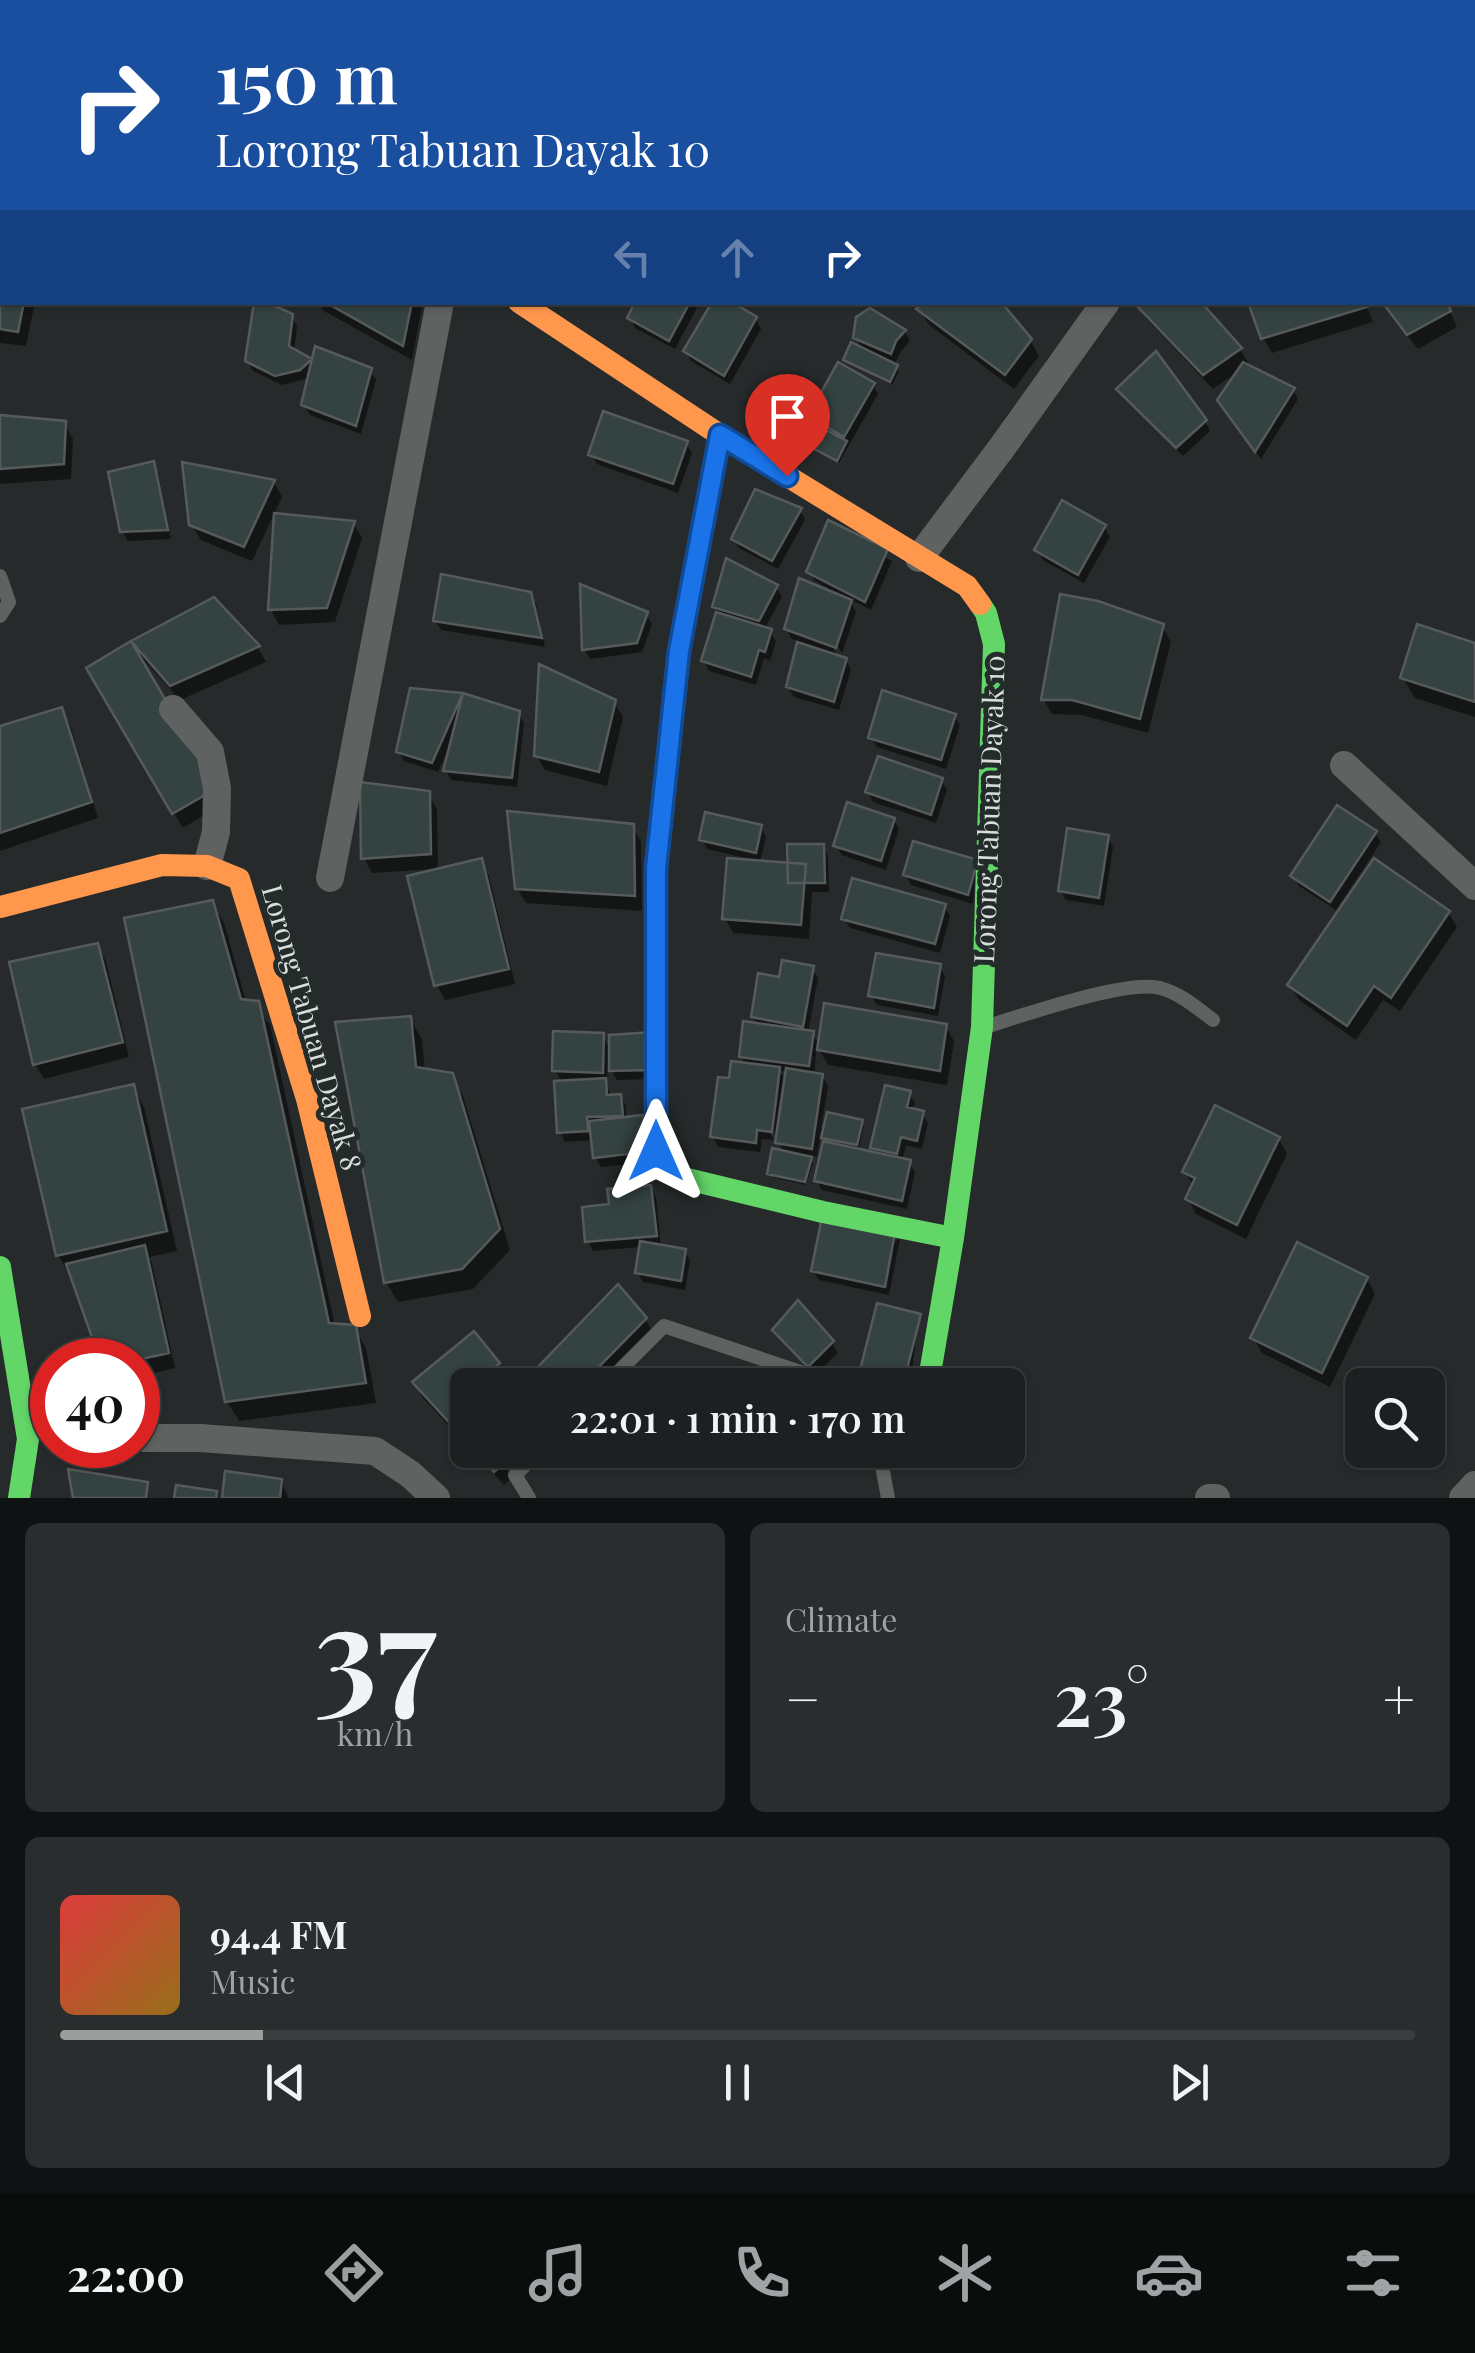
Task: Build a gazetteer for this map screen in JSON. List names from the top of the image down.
{
  "streets": {
    "street": ["Lorong Tabuan Dayak 10", "Lorong Tabuan Dayak 8"]
  },
  "page": {
    "turn": ["150 m", "Lorong Tabuan Dayak 10"],
    "limit": "40",
    "trip": "22:01 · 1 min · 170 m",
    "tile": [
      ["37", "km/h"],
      "Climate"
    ],
    "heat": ["−", "23°", "+"],
    "song": ["94.4 FM", "Music"],
    "tabs": "22:00"
  }
}
